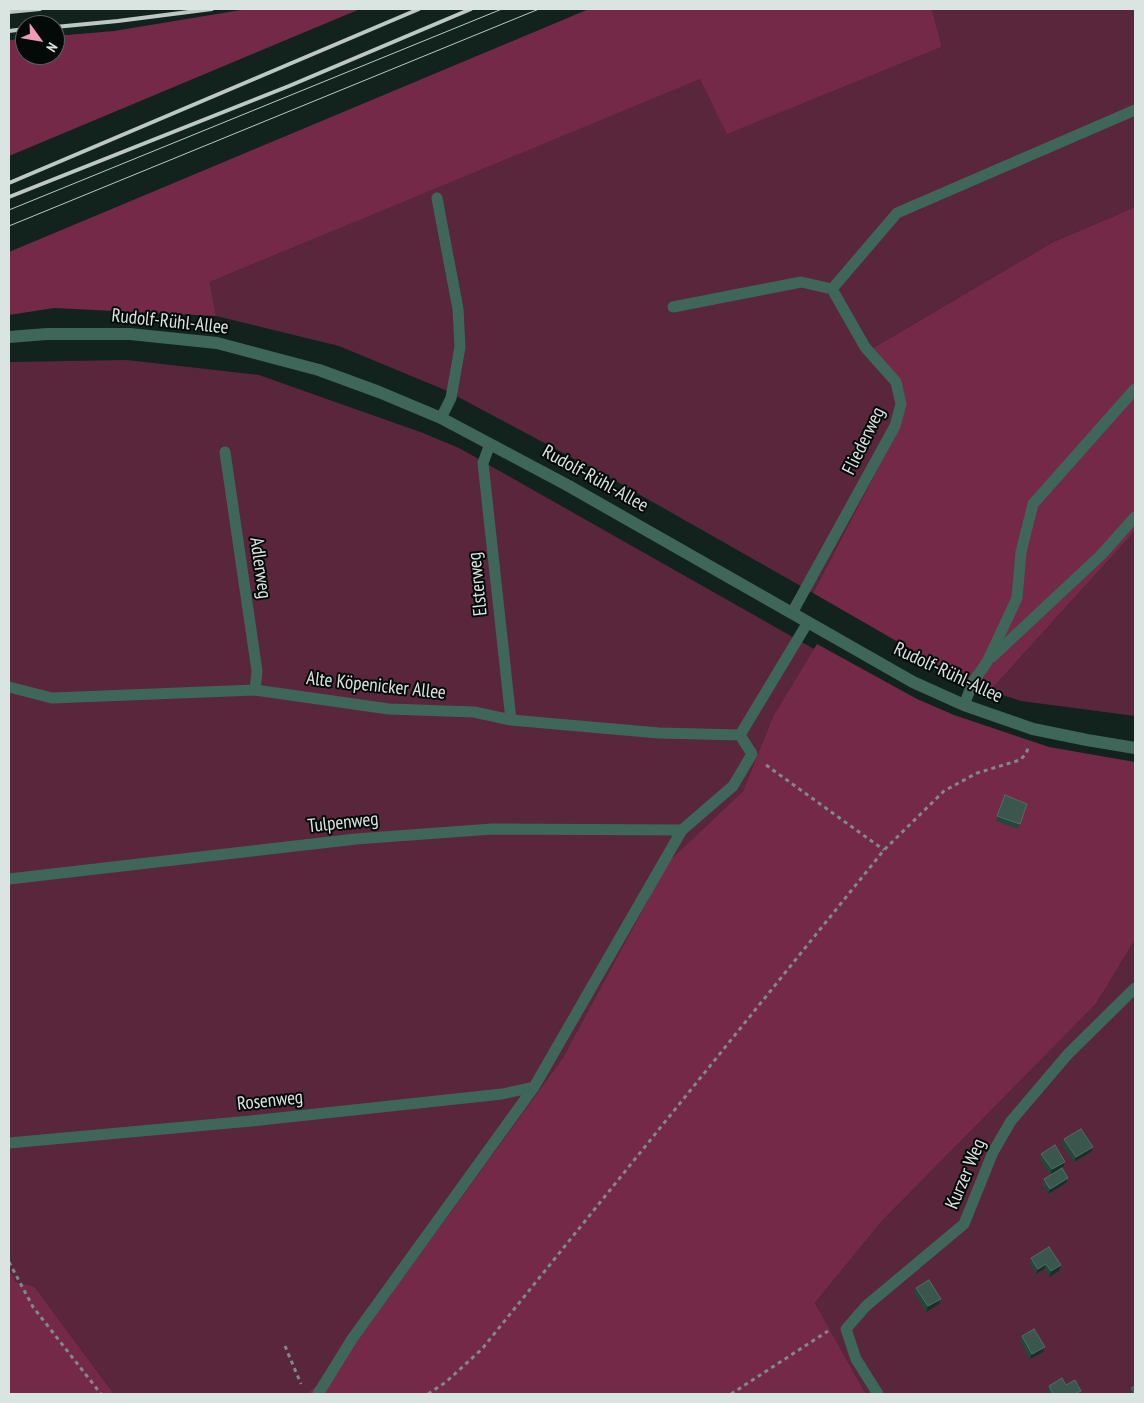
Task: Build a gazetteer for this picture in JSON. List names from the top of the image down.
{
  "streets": {
    "street": ["Rudolf-Rühl-Allee"],
    "lane": [
      "Fliederweg",
      "Adlerweg",
      "Elsterweg",
      "Alte Köpenicker Allee",
      "Tulpenweg",
      "Rosenweg",
      "Kurzer Weg"
    ]
  },
  "crossings": [
    ["Rudolf-Rühl-Allee", "Fliederweg"],
    ["Rudolf-Rühl-Allee", "Elsterweg"],
    ["Adlerweg", "Alte Köpenicker Allee"],
    ["Elsterweg", "Alte Köpenicker Allee"]
  ],
  "north": "bottom right"
}
